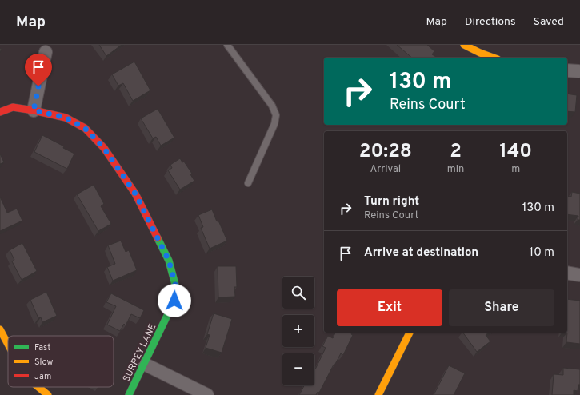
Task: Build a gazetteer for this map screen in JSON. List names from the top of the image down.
{
  "streets": {
    "street": ["SURREY LANE"]
  },
  "legend": ["Fast", "Slow", "Jam"],
  "page": {
    "header": "Map",
    "nav": ["Map", "Directions", "Saved"],
    "turn": ["130 m", "Reins Court"],
    "eta": [
      "20:28",
      "Arrival",
      "2",
      "min",
      "140",
      "m"
    ],
    "list": [
      {
        "name": "Turn right",
        "note": "Reins Court",
        "value": "130 m"
      },
      {
        "name": "Arrive at destination",
        "value": "10 m"
      }
    ],
    "map_buttons": ["+", "−"],
    "buttons": ["Exit", "Share"]
  }
}
